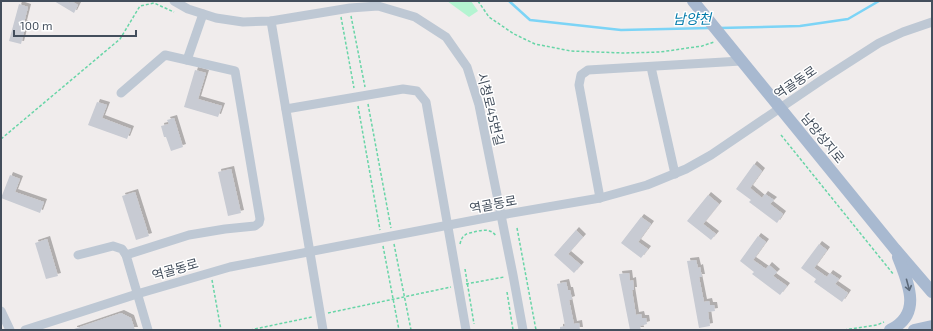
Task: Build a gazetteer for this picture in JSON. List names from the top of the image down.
{
  "streets": {
    "main road": ["남양성지로"],
    "street": ["역골동로", "시청로45번길"]
  },
  "crossings": [
    ["역골동로", "시청로45번길"],
    ["역골동로", "남양성지로"]
  ],
  "water": ["남양천"],
  "scale_bar": "100 m"
}
